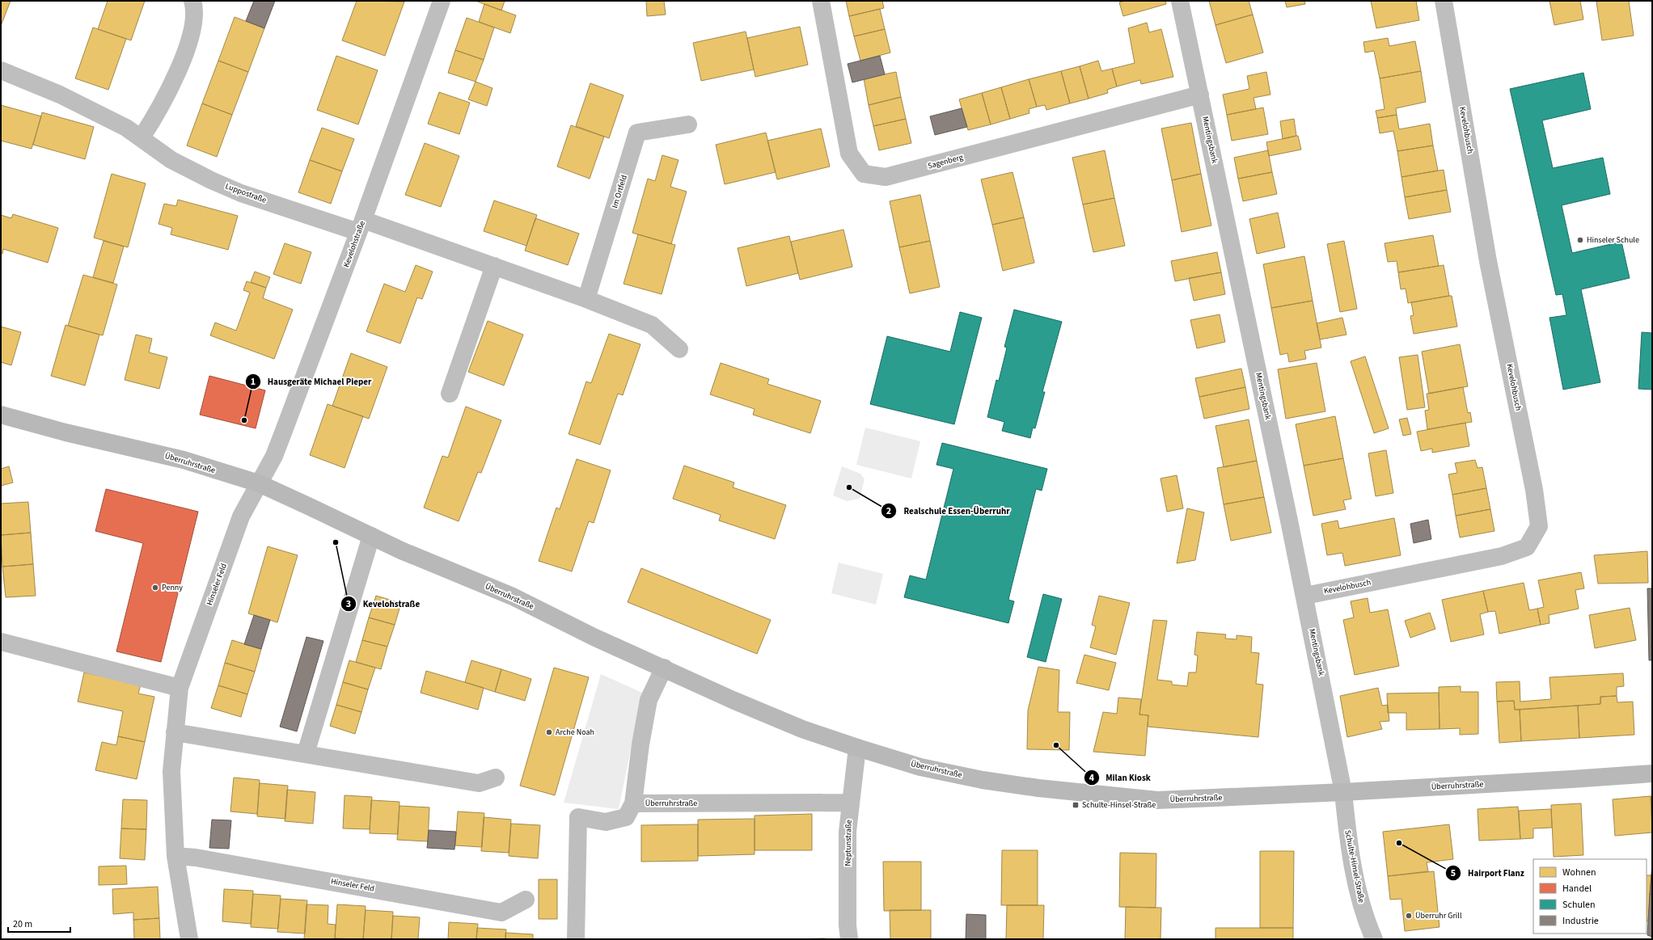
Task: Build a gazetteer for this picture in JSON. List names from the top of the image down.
{
  "streets": {
    "main road": ["Überruhrstraße"],
    "street": [
      "Kevelohbusch",
      "Mentingsbank",
      "Sagenberg",
      "Im Ortfeld",
      "Luppostraße",
      "Kevelohstraße",
      "Hinseler Feld",
      "Neptunstraße",
      "Schulte-Hinsel-Straße"
    ]
  },
  "crossings": [
    ["Kevelohbusch", "Mentingsbank"],
    ["Mentingsbank", "Sagenberg"],
    ["Mentingsbank", "Überruhrstraße"],
    ["Mentingsbank", "Schulte-Hinsel-Straße"],
    ["Luppostraße", "Kevelohstraße"],
    ["Kevelohstraße", "Überruhrstraße"],
    ["Kevelohstraße", "Hinseler Feld"],
    ["Überruhrstraße", "Hinseler Feld"],
    ["Überruhrstraße", "Neptunstraße"],
    ["Überruhrstraße", "Schulte-Hinsel-Straße"]
  ],
  "places": {
    "other": [
      "Hinseler Schule",
      "Hausgeräte Michael Pieper",
      "Realschule Essen-Überruhr",
      "Kevelohstraße",
      "Penny",
      "Arche Noah",
      "Milan Kiosk",
      "Hairport Flanz",
      "Überruhr Grill"
    ],
    "transit": ["Schulte-Hinsel-Straße"]
  },
  "legend": [
    "Wohnen",
    "Handel",
    "Schulen",
    "Industrie"
  ],
  "scale_bar": "20 m"
}
